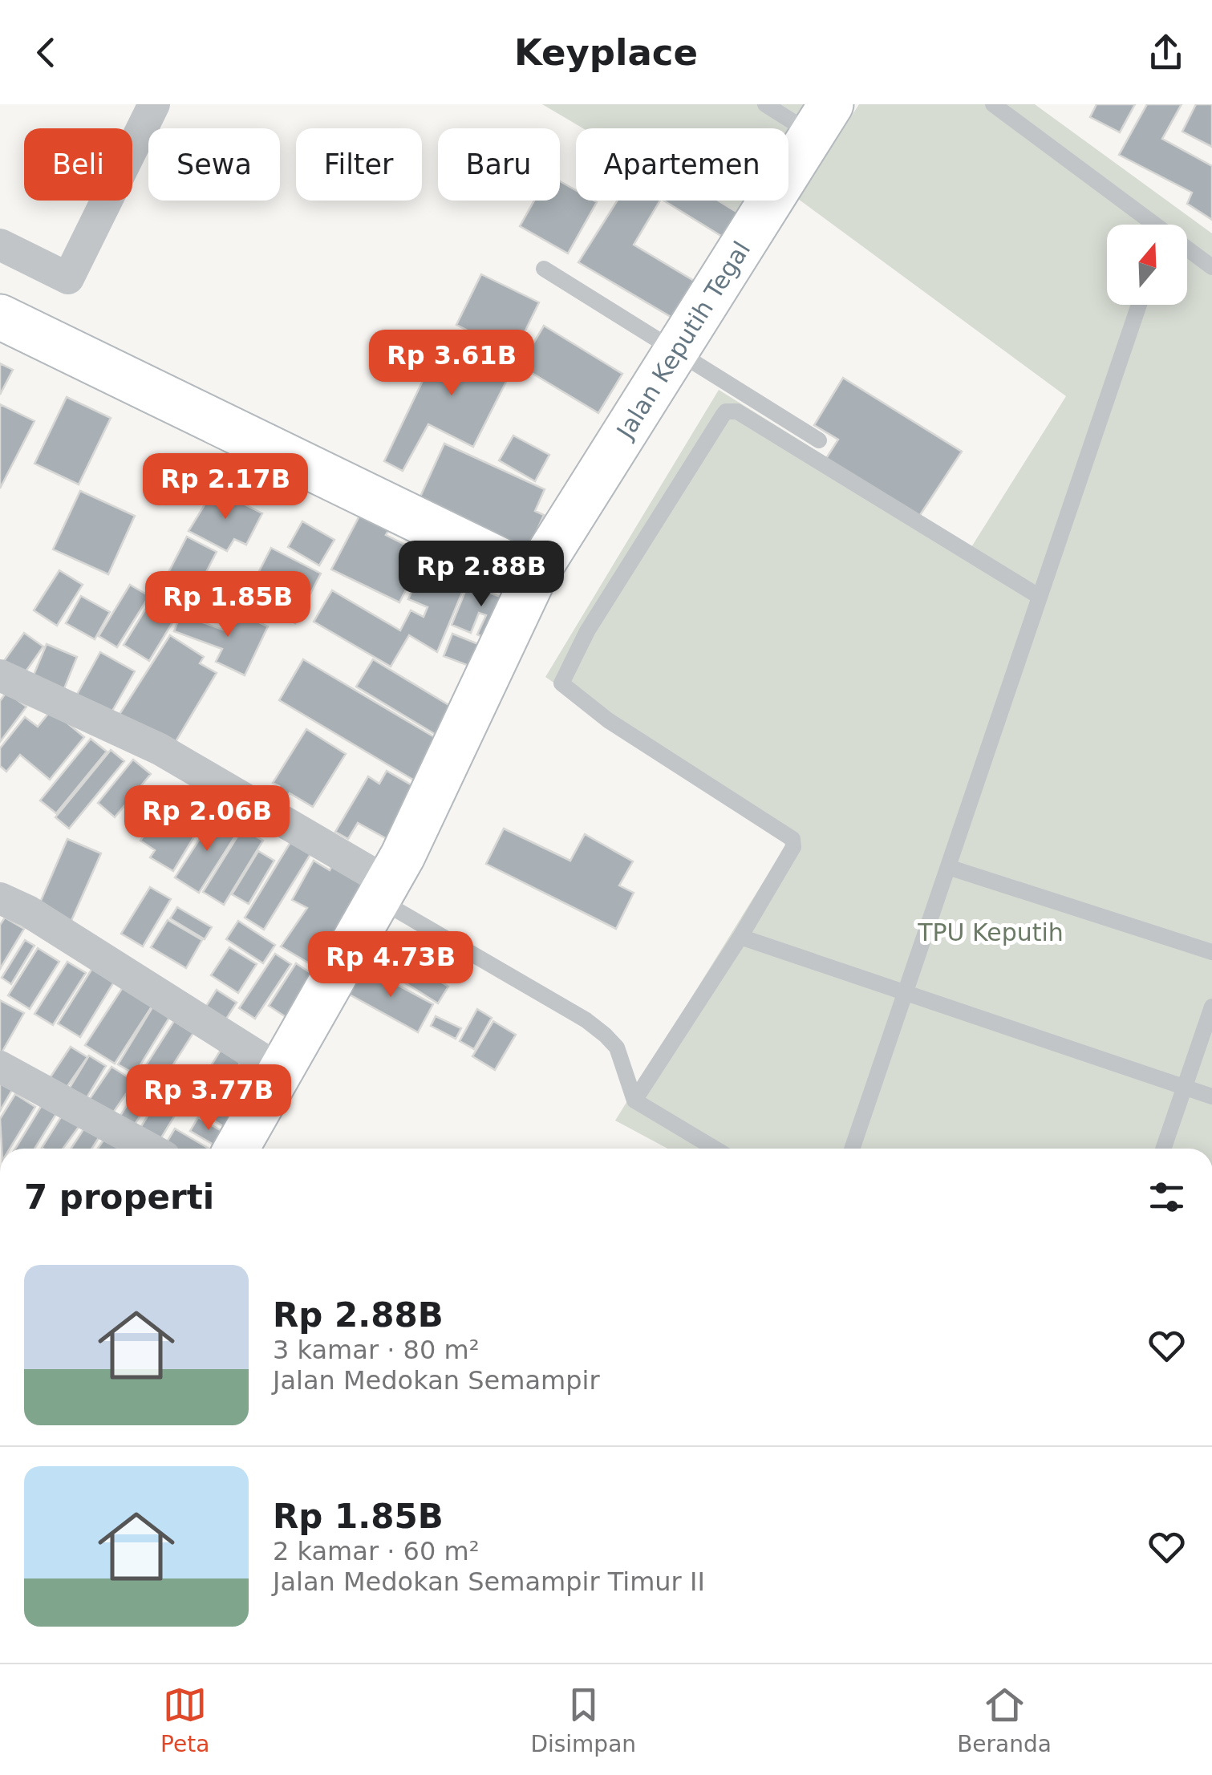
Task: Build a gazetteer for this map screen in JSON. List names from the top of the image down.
{
  "streets": {
    "main road": ["Jalan Keputih Tegal"]
  },
  "parks": ["TPU Keputih"],
  "north": "top",
  "page": {
    "header": "Keyplace",
    "chip": [
      "Beli",
      "Sewa",
      "Filter",
      "Baru",
      "Apartemen"
    ],
    "price": [
      "Rp 3.61B",
      "Rp 2.17B",
      "Rp 2.88B",
      "Rp 1.85B",
      "Rp 2.06B",
      "Rp 4.73B",
      "Rp 3.77B"
    ],
    "heading": "7 properti",
    "list": [
      {
        "name": "Rp 2.88B",
        "note": "3 kamar · 80 m² · Jalan Medokan Semampir"
      },
      {
        "name": "Rp 1.85B",
        "note": "2 kamar · 60 m² · Jalan Medokan Semampir Timur II"
      }
    ],
    "tabs": ["Peta", "Disimpan", "Beranda"]
  }
}
